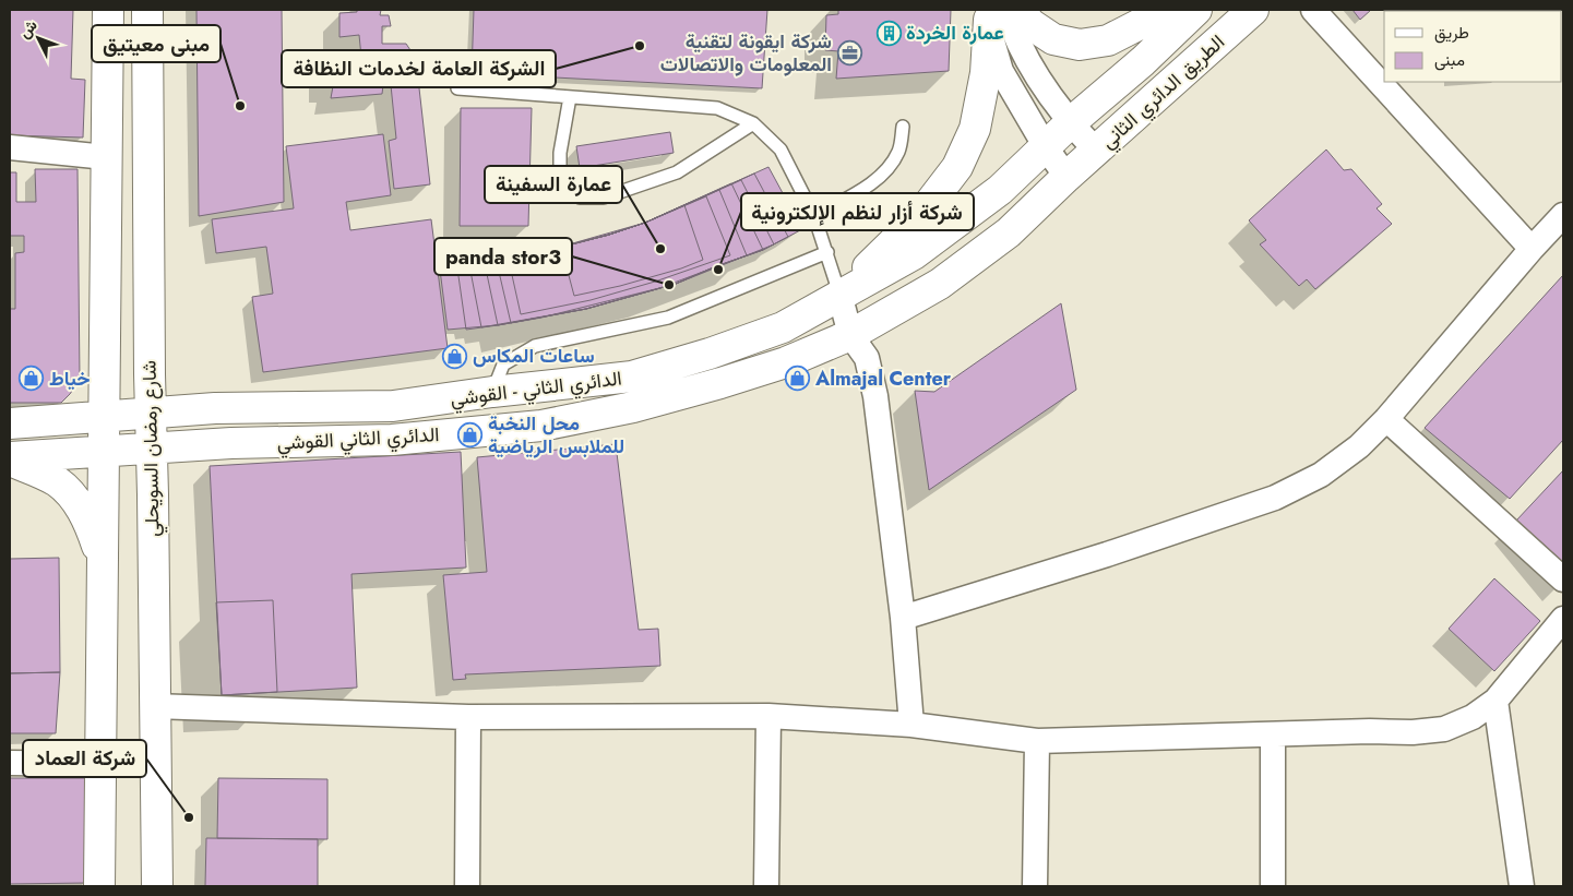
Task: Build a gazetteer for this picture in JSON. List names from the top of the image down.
{
  "streets": {
    "main road": [
      "الطريق الدائري الثاني",
      "الدائري الثاني - القوشي",
      "الدائري الثاني القوشي",
      "شارع رمضان السويحلي"
    ]
  },
  "crossings": [
    ["الطريق الدائري الثاني", "الدائري الثاني القوشي"],
    ["الدائري الثاني - القوشي", "شارع رمضان السويحلي"],
    ["الدائري الثاني القوشي", "شارع رمضان السويحلي"]
  ],
  "places": {
    "building": ["عمارة الخردة"],
    "other": [
      "الشركة العامة لخدمات النظافة",
      "مبنى معيتيق",
      "عمارة السفينة",
      "شركة أزار لنظم الإلكترونية",
      "panda stor3",
      "شركة العماد"
    ],
    "office": ["شركة ايقونة لتقنية المعلومات والاتصالات"],
    "shop": [
      "ساعات المكاس",
      "خياط",
      "Almajal Center",
      "محل النخبة للملابس الرياضية"
    ]
  },
  "legend": ["طريق", "مبنى"],
  "north": "top left"
}
